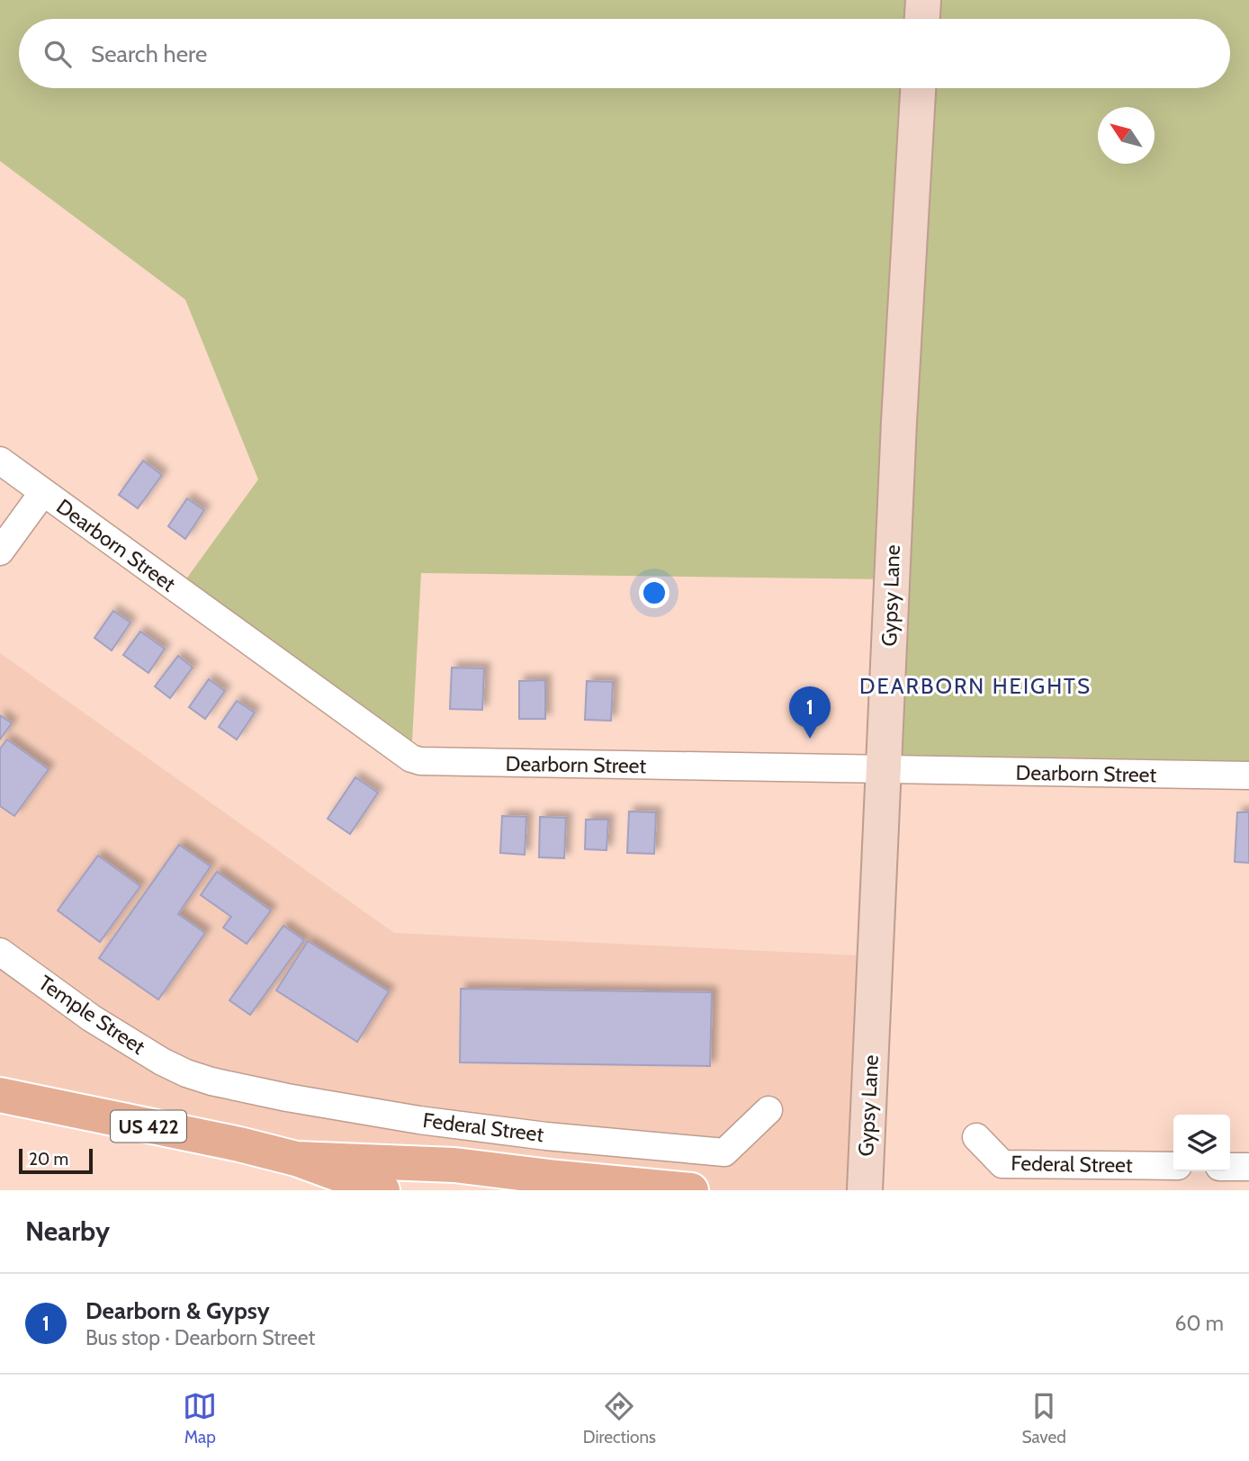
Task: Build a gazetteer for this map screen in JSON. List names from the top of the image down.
{
  "streets": {
    "main road": ["Gypsy Lane", "US 422"],
    "street": ["Dearborn Street", "Temple Street", "Federal Street"]
  },
  "crossings": [
    ["Dearborn Street", "Gypsy Lane"],
    ["Temple Street", "Federal Street"]
  ],
  "districts": ["DEARBORN HEIGHTS"],
  "scale_bar": "20 m",
  "north": "top left",
  "page": {
    "search": "Search here",
    "pins": "1",
    "scale": "20 m",
    "heading": "Nearby",
    "list": [
      {
        "mark": "1",
        "name": "Dearborn & Gypsy",
        "note": "Bus stop · Dearborn Street",
        "value": "60 m"
      }
    ],
    "nav": ["Map", "Directions", "Saved"]
  }
}
